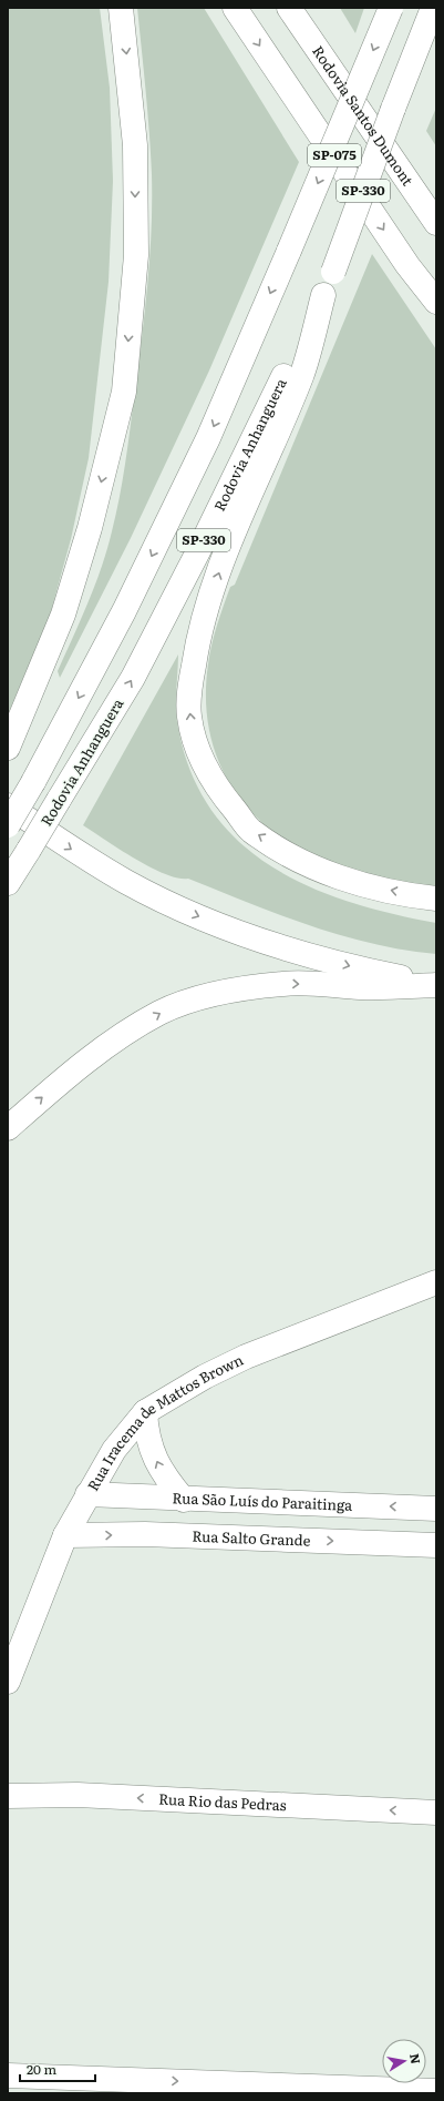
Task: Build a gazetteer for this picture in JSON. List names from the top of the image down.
{
  "streets": {
    "main road": [
      "Rodovia Santos Dumont",
      "SP-075",
      "SP-330",
      "Rodovia Anhanguera",
      "Rua Iracema de Mattos Brown",
      "Rua São Luís do Paraitinga",
      "Rua Salto Grande",
      "Rua Rio das Pedras"
    ]
  },
  "crossings": [
    ["Rua Iracema de Mattos Brown", "Rua São Luís do Paraitinga"],
    ["Rua Iracema de Mattos Brown", "Rua Salto Grande"]
  ],
  "one_way": ["Rua São Luís do Paraitinga", "Rua Salto Grande", "Rua Rio das Pedras"],
  "scale_bar": "20 m",
  "north": "right"
}
